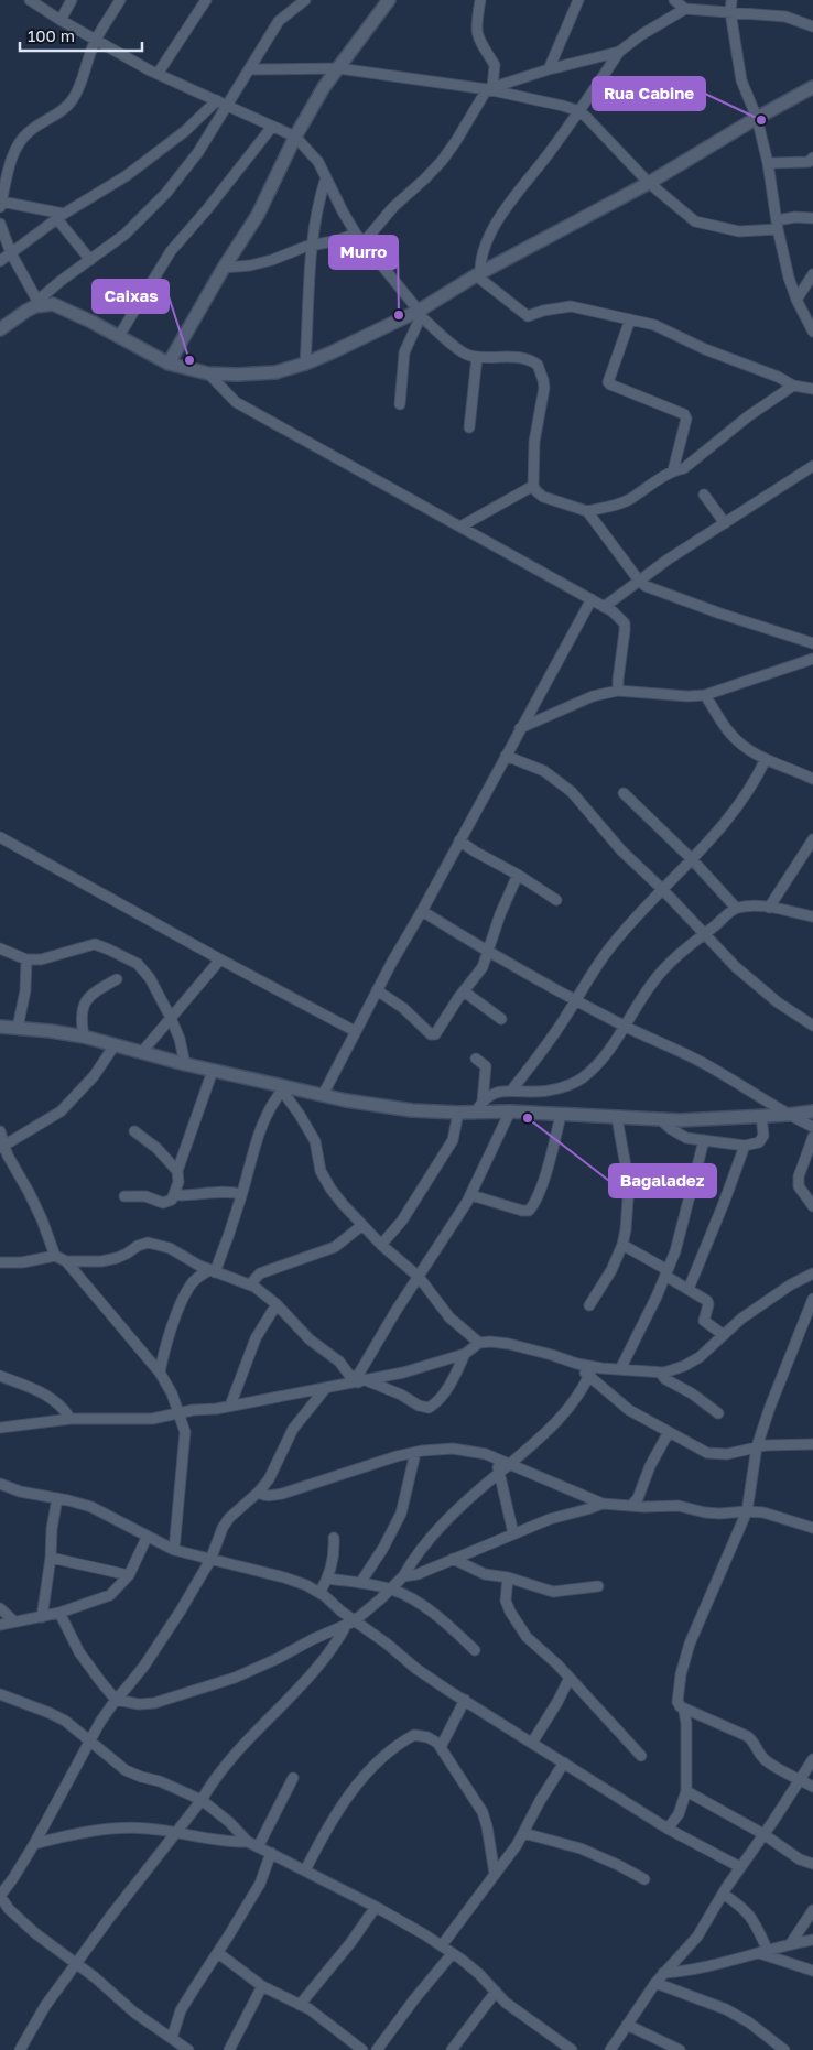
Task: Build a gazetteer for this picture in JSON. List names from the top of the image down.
{
  "places": [
    "Rua Cabine",
    "Murro",
    "Caixas",
    "Bagaladez"
  ],
  "scale_bar": "100 m"
}
